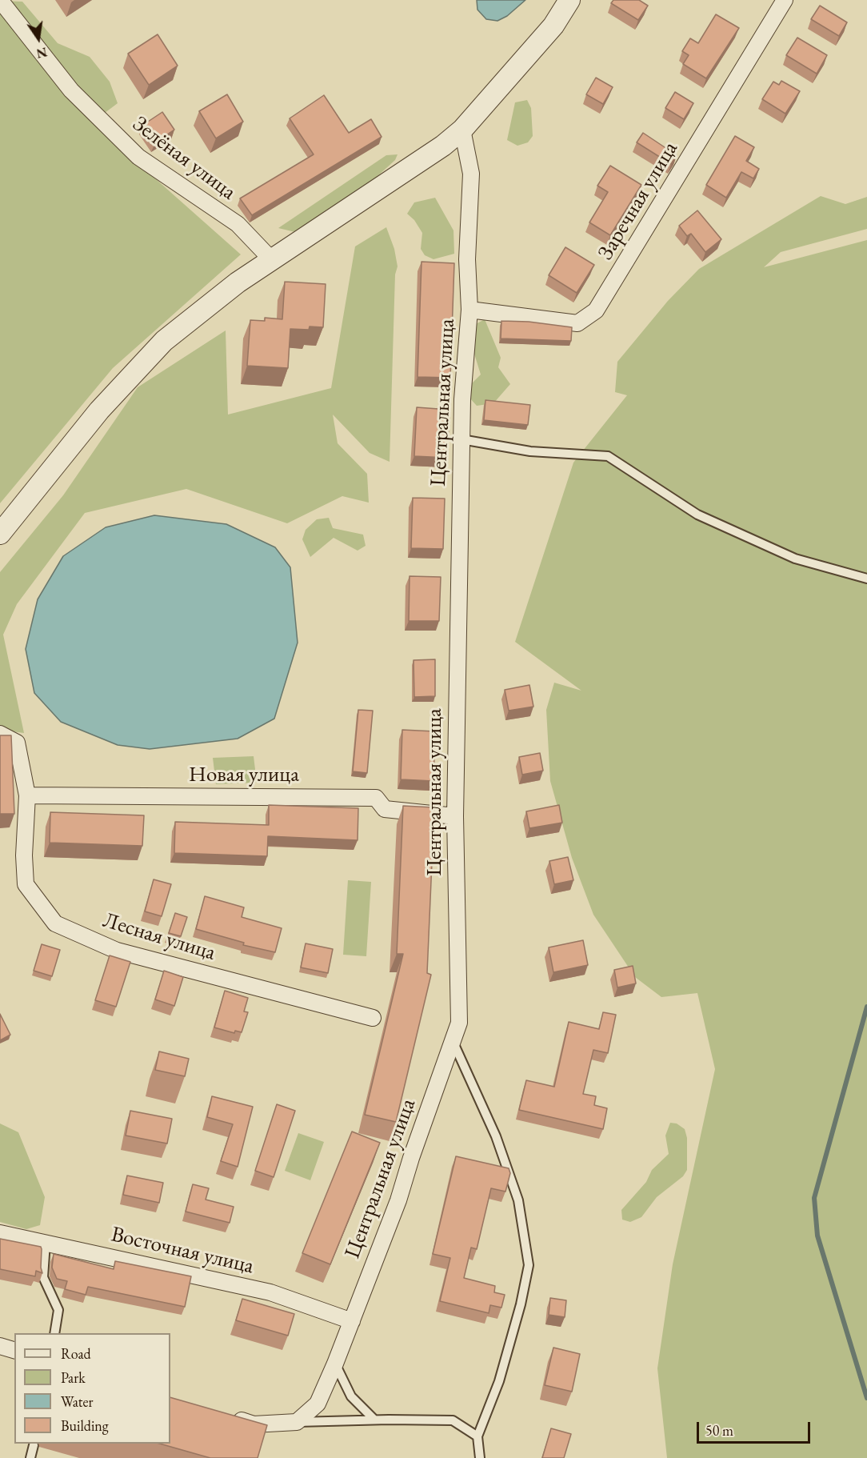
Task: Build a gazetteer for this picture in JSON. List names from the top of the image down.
{
  "streets": {
    "street": [
      "Зелёная улица",
      "Заречная улица",
      "Центральная улица",
      "Новая улица",
      "Лесная улица",
      "Восточная улица"
    ]
  },
  "crossings": [
    ["Заречная улица", "Центральная улица"],
    ["Центральная улица", "Новая улица"],
    ["Центральная улица", "Восточная улица"],
    ["Новая улица", "Лесная улица"]
  ],
  "legend": [
    "Road",
    "Park",
    "Water",
    "Building"
  ],
  "scale_bar": "50 m",
  "north": "bottom"
}
